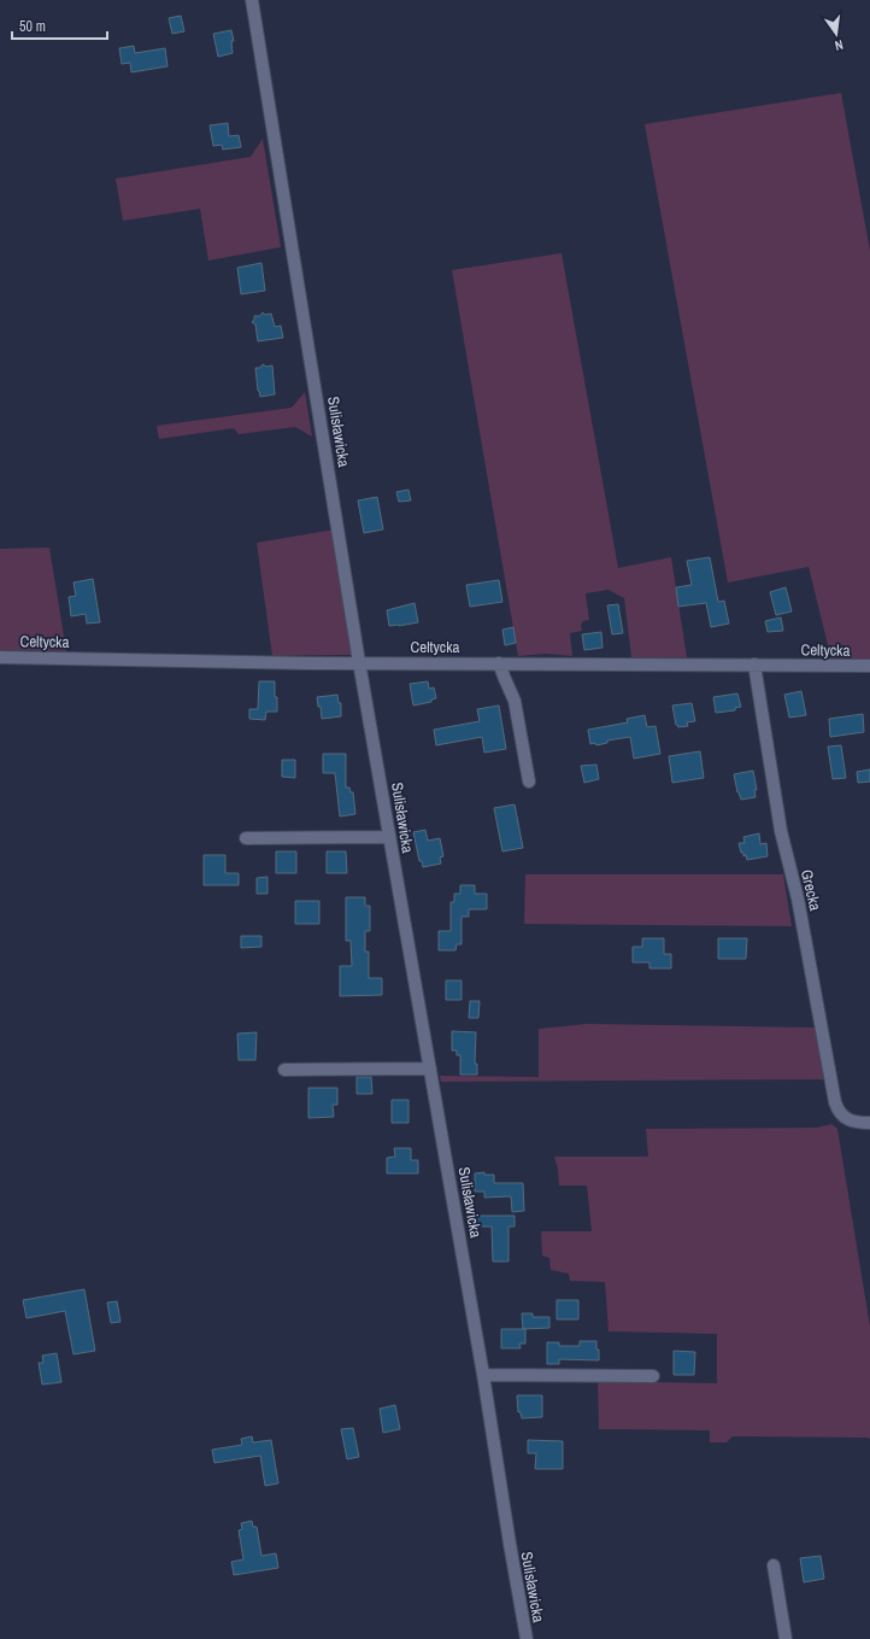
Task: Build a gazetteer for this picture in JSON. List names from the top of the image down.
{
  "streets": {
    "street": ["Sulisławicka", "Celtycka", "Grecka"]
  },
  "crossings": [
    ["Sulisławicka", "Celtycka"],
    ["Celtycka", "Grecka"]
  ],
  "scale_bar": "50 m",
  "north": "bottom"
}
